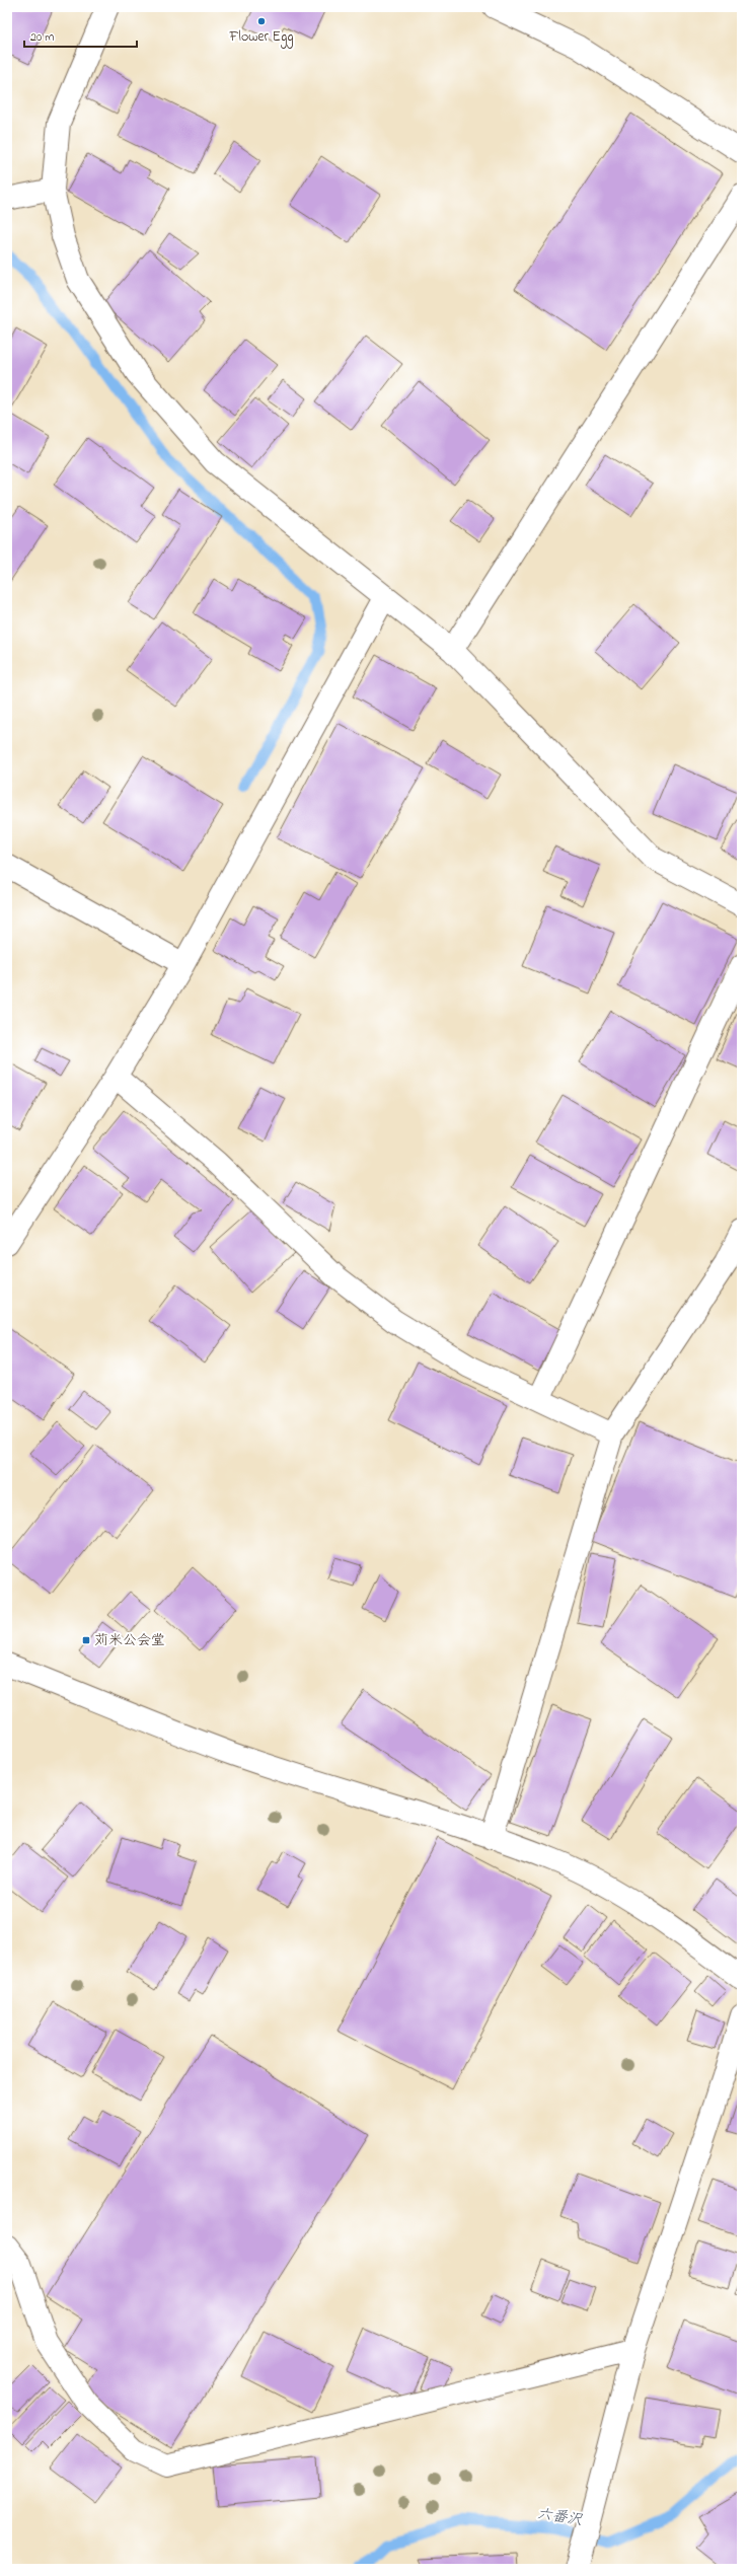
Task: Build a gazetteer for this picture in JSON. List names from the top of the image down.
{
  "water": ["六番沢"],
  "places": {
    "other": ["Flower Egg"],
    "transit": ["苅米公会堂"]
  },
  "scale_bar": "20 m"
}
